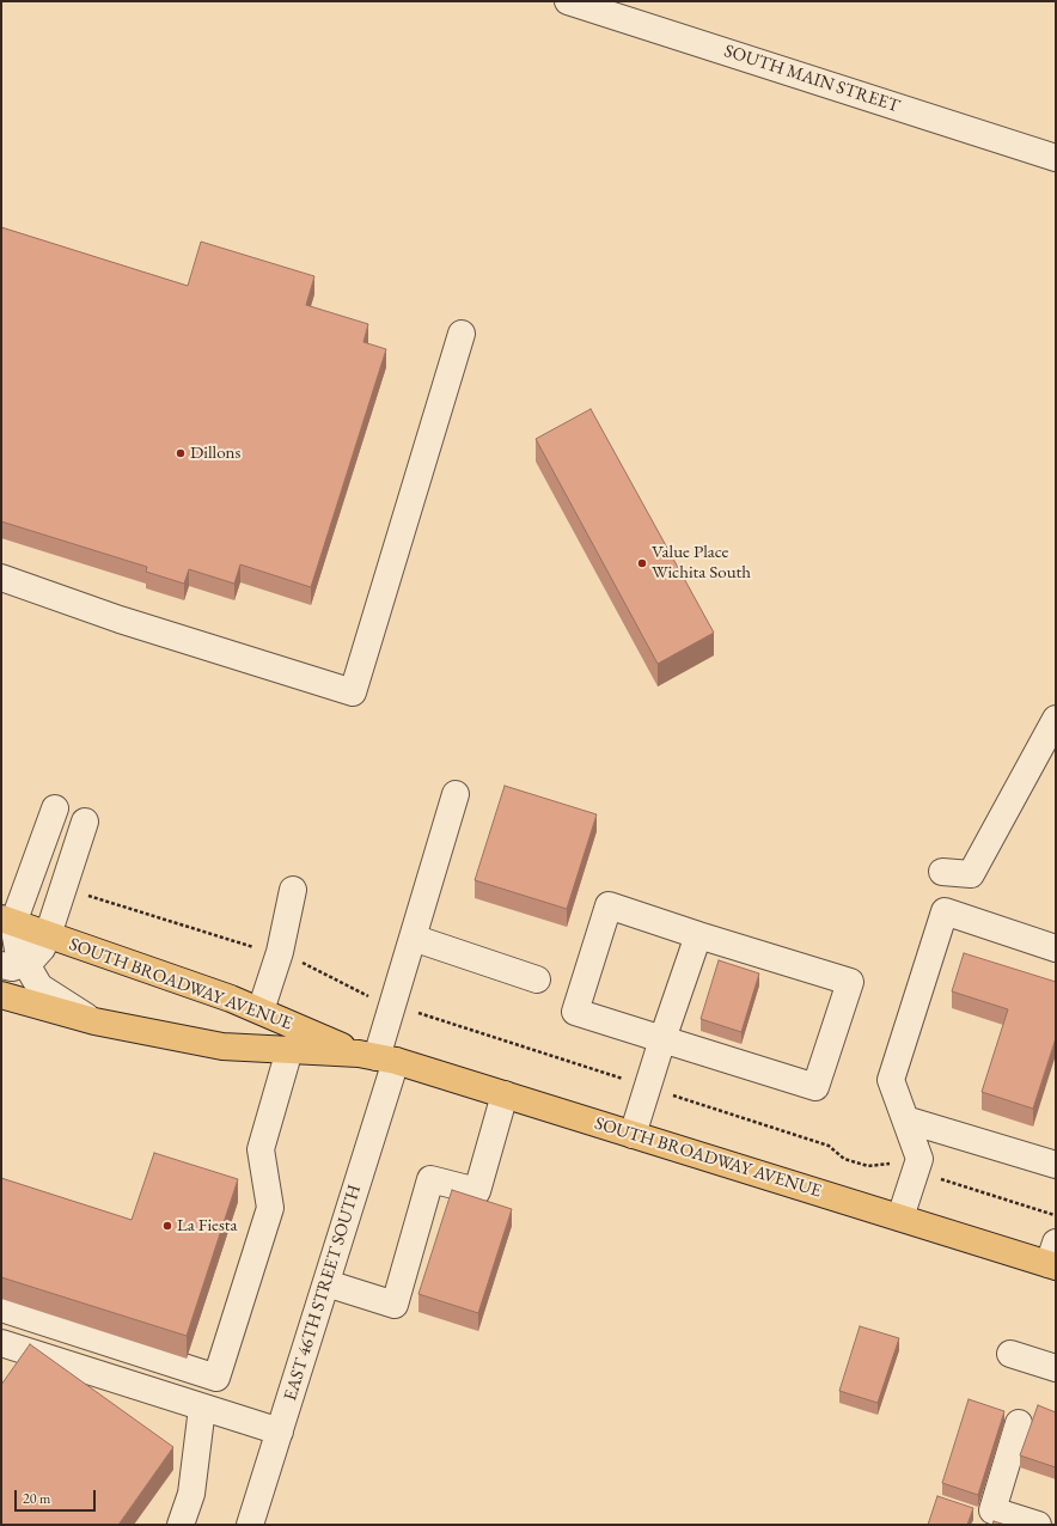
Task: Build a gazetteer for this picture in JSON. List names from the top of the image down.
{
  "streets": {
    "main road": ["SOUTH BROADWAY AVENUE"],
    "street": ["SOUTH MAIN STREET", "EAST 46TH STREET SOUTH"]
  },
  "crossings": [
    ["SOUTH BROADWAY AVENUE", "EAST 46TH STREET SOUTH"]
  ],
  "places": ["Dillons", "Value Place Wichita South", "La Fiesta"],
  "scale_bar": "20 m"
}
